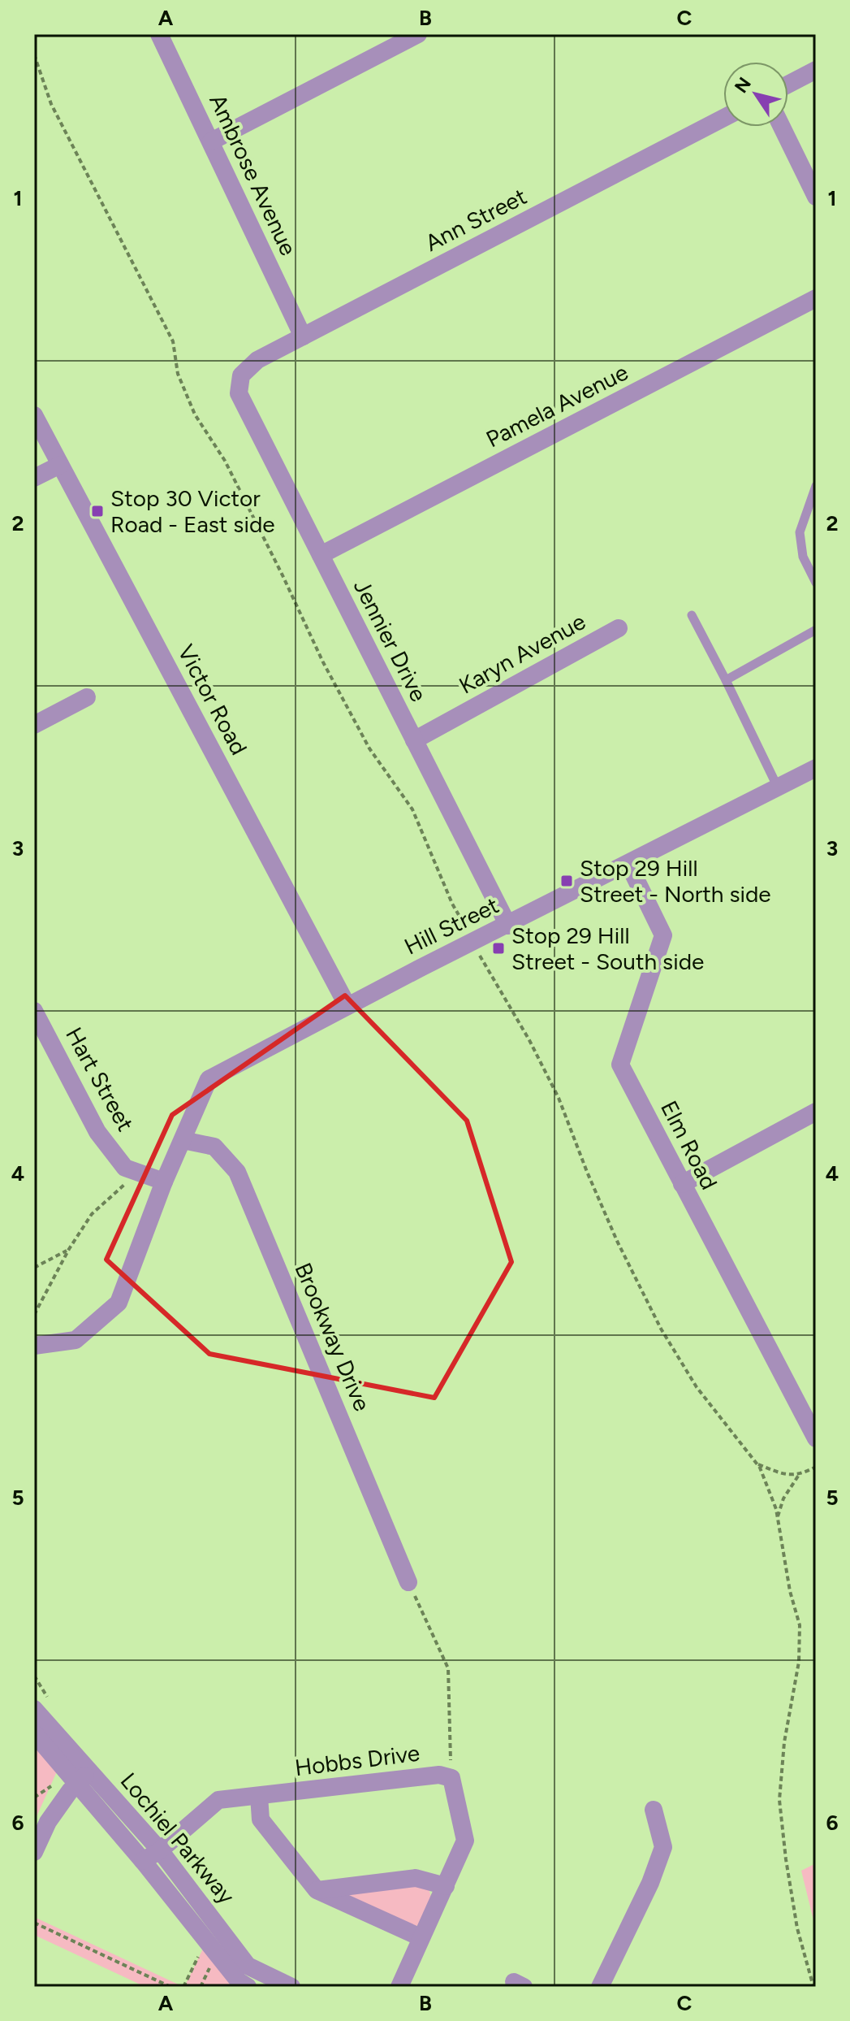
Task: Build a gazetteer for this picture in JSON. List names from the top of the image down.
{
  "streets": {
    "street": [
      "Ambrose Avenue",
      "Ann Street",
      "Pamela Avenue",
      "Jennier Drive",
      "Karyn Avenue",
      "Victor Road",
      "Hill Street",
      "Hart Street",
      "Elm Road",
      "Brookway Drive",
      "Hobbs Drive",
      "Lochiel Parkway"
    ]
  },
  "crossings": [
    ["Ambrose Avenue", "Ann Street"],
    ["Ann Street", "Jennier Drive"],
    ["Pamela Avenue", "Jennier Drive"],
    ["Jennier Drive", "Karyn Avenue"],
    ["Jennier Drive", "Hill Street"],
    ["Victor Road", "Hill Street"],
    ["Hill Street", "Hart Street"],
    ["Hill Street", "Elm Road"],
    ["Hill Street", "Brookway Drive"],
    ["Hobbs Drive", "Lochiel Parkway"]
  ],
  "places": {
    "transit": ["Stop 30 Victor Road - East side", "Stop 29 Hill Street - North side", "Stop 29 Hill Street - South side"]
  },
  "north": "top left",
  "grid": {
    "columns": ["A", "B", "C"],
    "rows": [
      "1",
      "2",
      "3",
      "4",
      "5",
      "6"
    ]
  }
}
